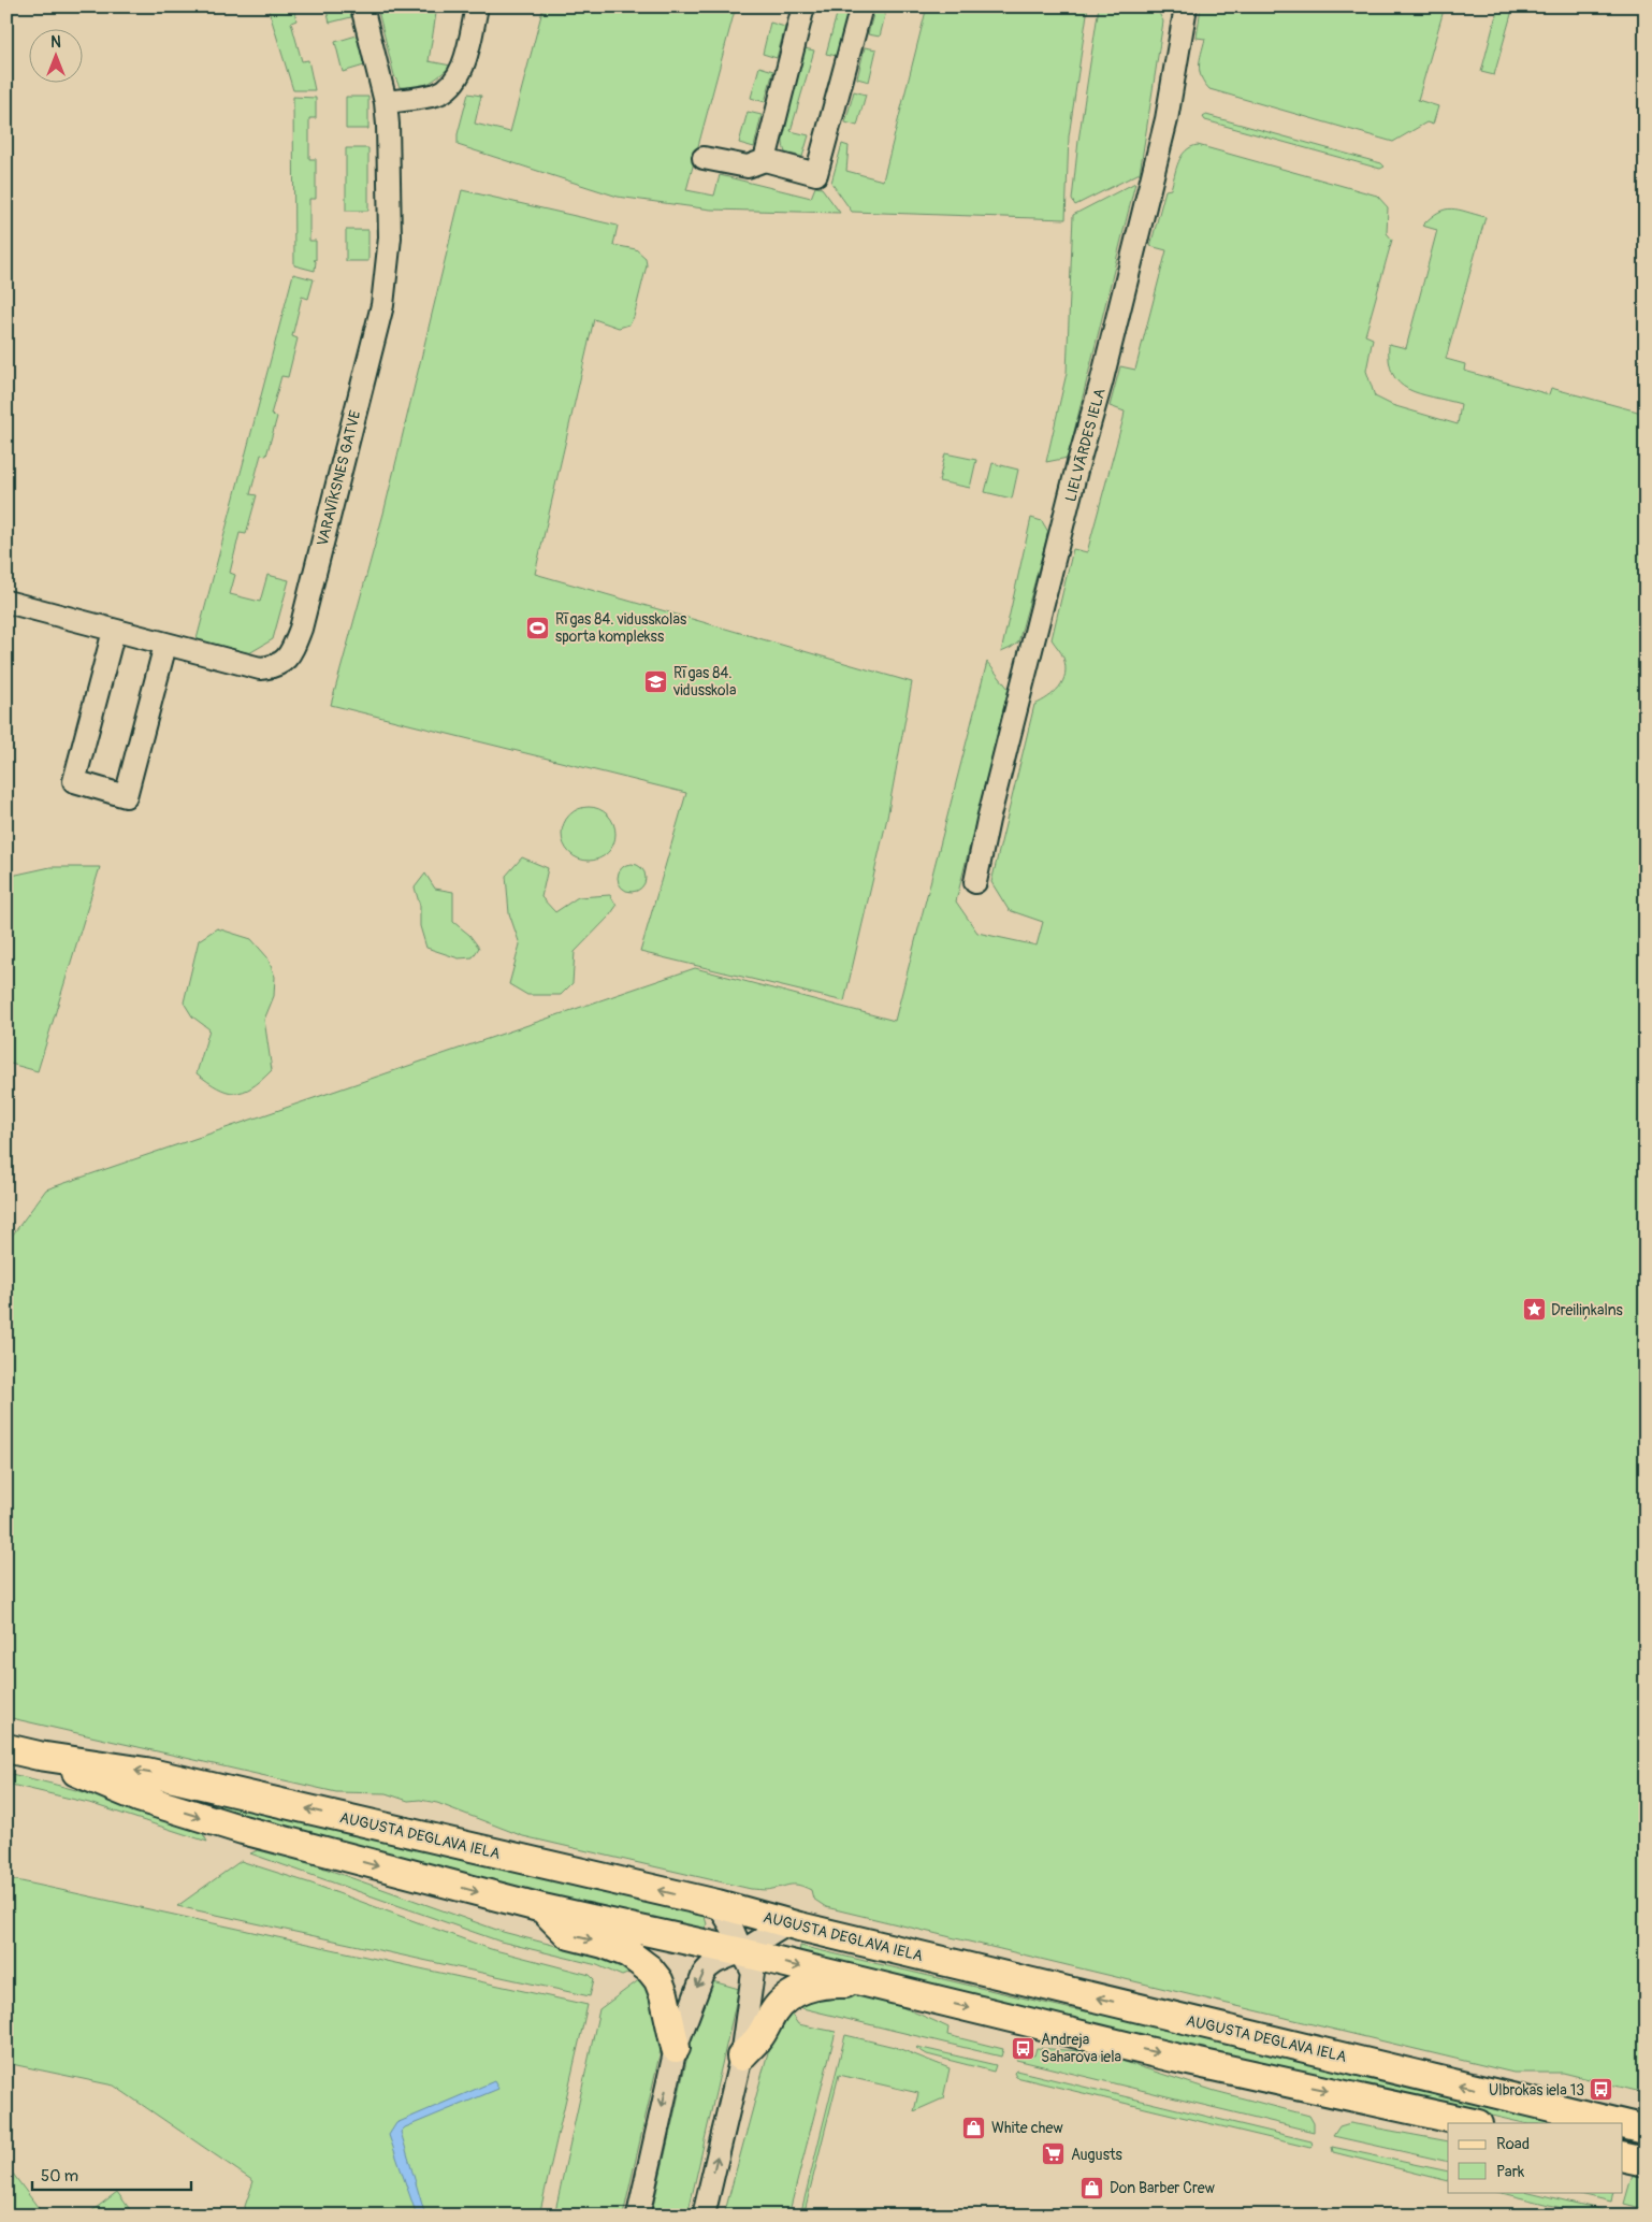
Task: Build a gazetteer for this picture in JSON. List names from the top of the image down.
{
  "streets": {
    "main road": ["AUGUSTA DEGLAVA IELA"],
    "street": ["LIELVĀRDES IELA", "VARAVĪKSNES GATVE"]
  },
  "places": {
    "sports": ["Rīgas 84. vidusskolas sporta komplekss"],
    "school or university": ["Rīgas 84. vidusskola"],
    "place": ["Dreiliņkalns"],
    "bus stop": ["Andreja Saharova iela", "Ulbrokas iela 13"],
    "shop": ["White chew", "Don Barber Crew"],
    "supermarket": ["Augusts"]
  },
  "legend": ["Road", "Park"],
  "scale_bar": "50 m",
  "north": "top"
}
